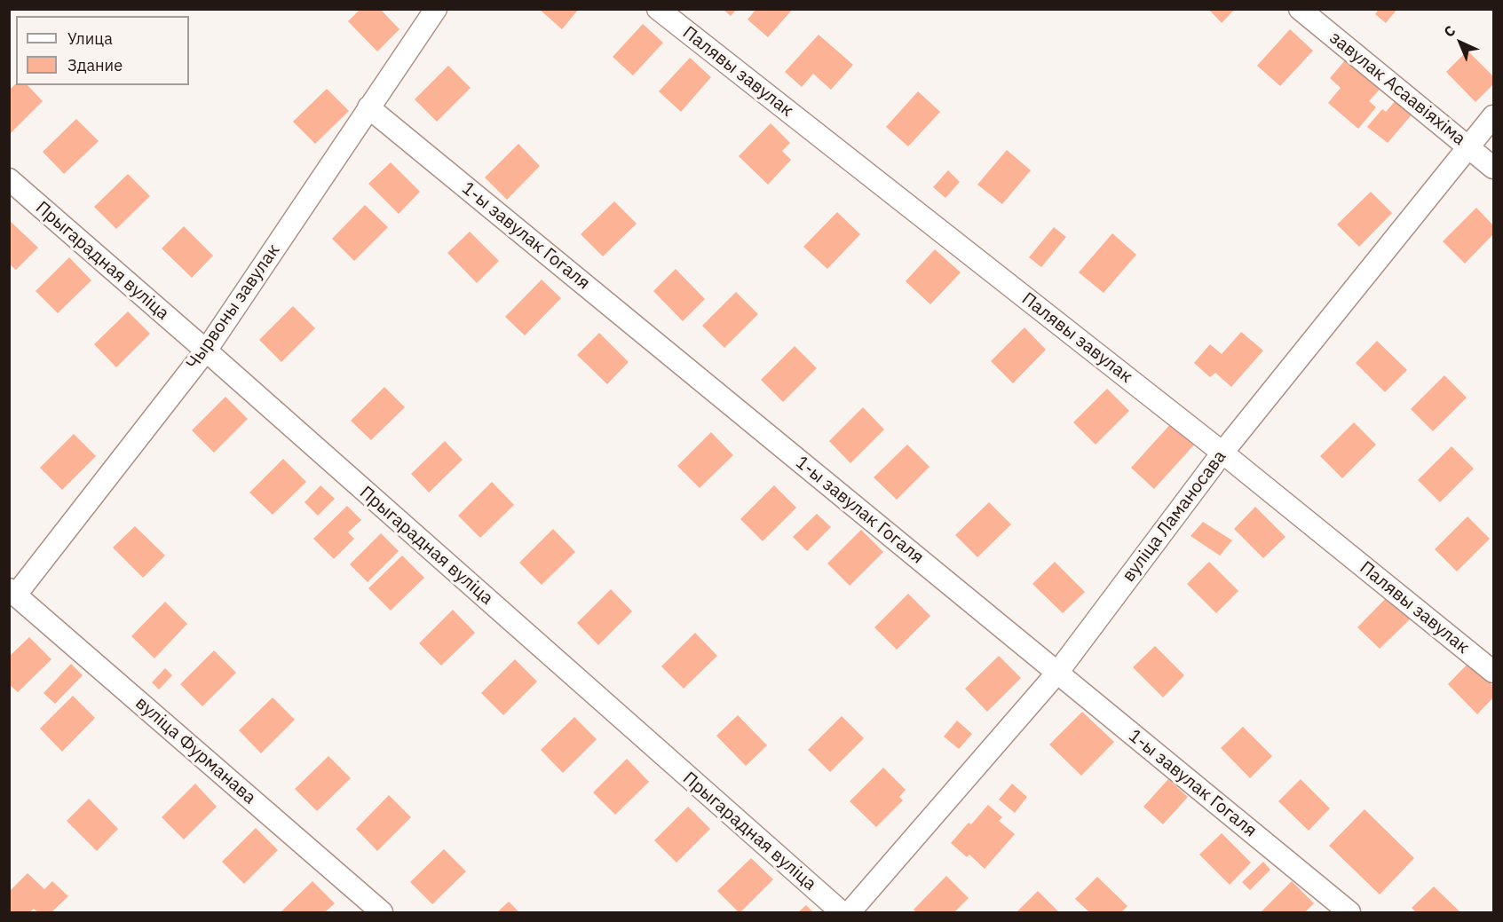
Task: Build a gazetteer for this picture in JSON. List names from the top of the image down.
{
  "streets": {
    "street": [
      "Палявы завулак",
      "завулак Асаавіяхіма",
      "1-ы завулак Гогаля",
      "Прыгарадная вуліца",
      "Чырвоны завулак",
      "вуліца Ламаносава",
      "вуліца Фурманава"
    ]
  },
  "crossings": [
    ["Палявы завулак", "вуліца Ламаносава"],
    ["завулак Асаавіяхіма", "вуліца Ламаносава"],
    ["1-ы завулак Гогаля", "Чырвоны завулак"],
    ["1-ы завулак Гогаля", "вуліца Ламаносава"],
    ["Прыгарадная вуліца", "Чырвоны завулак"],
    ["Чырвоны завулак", "вуліца Фурманава"]
  ],
  "legend": ["Улица", "Здание"],
  "north": "top left"
}
